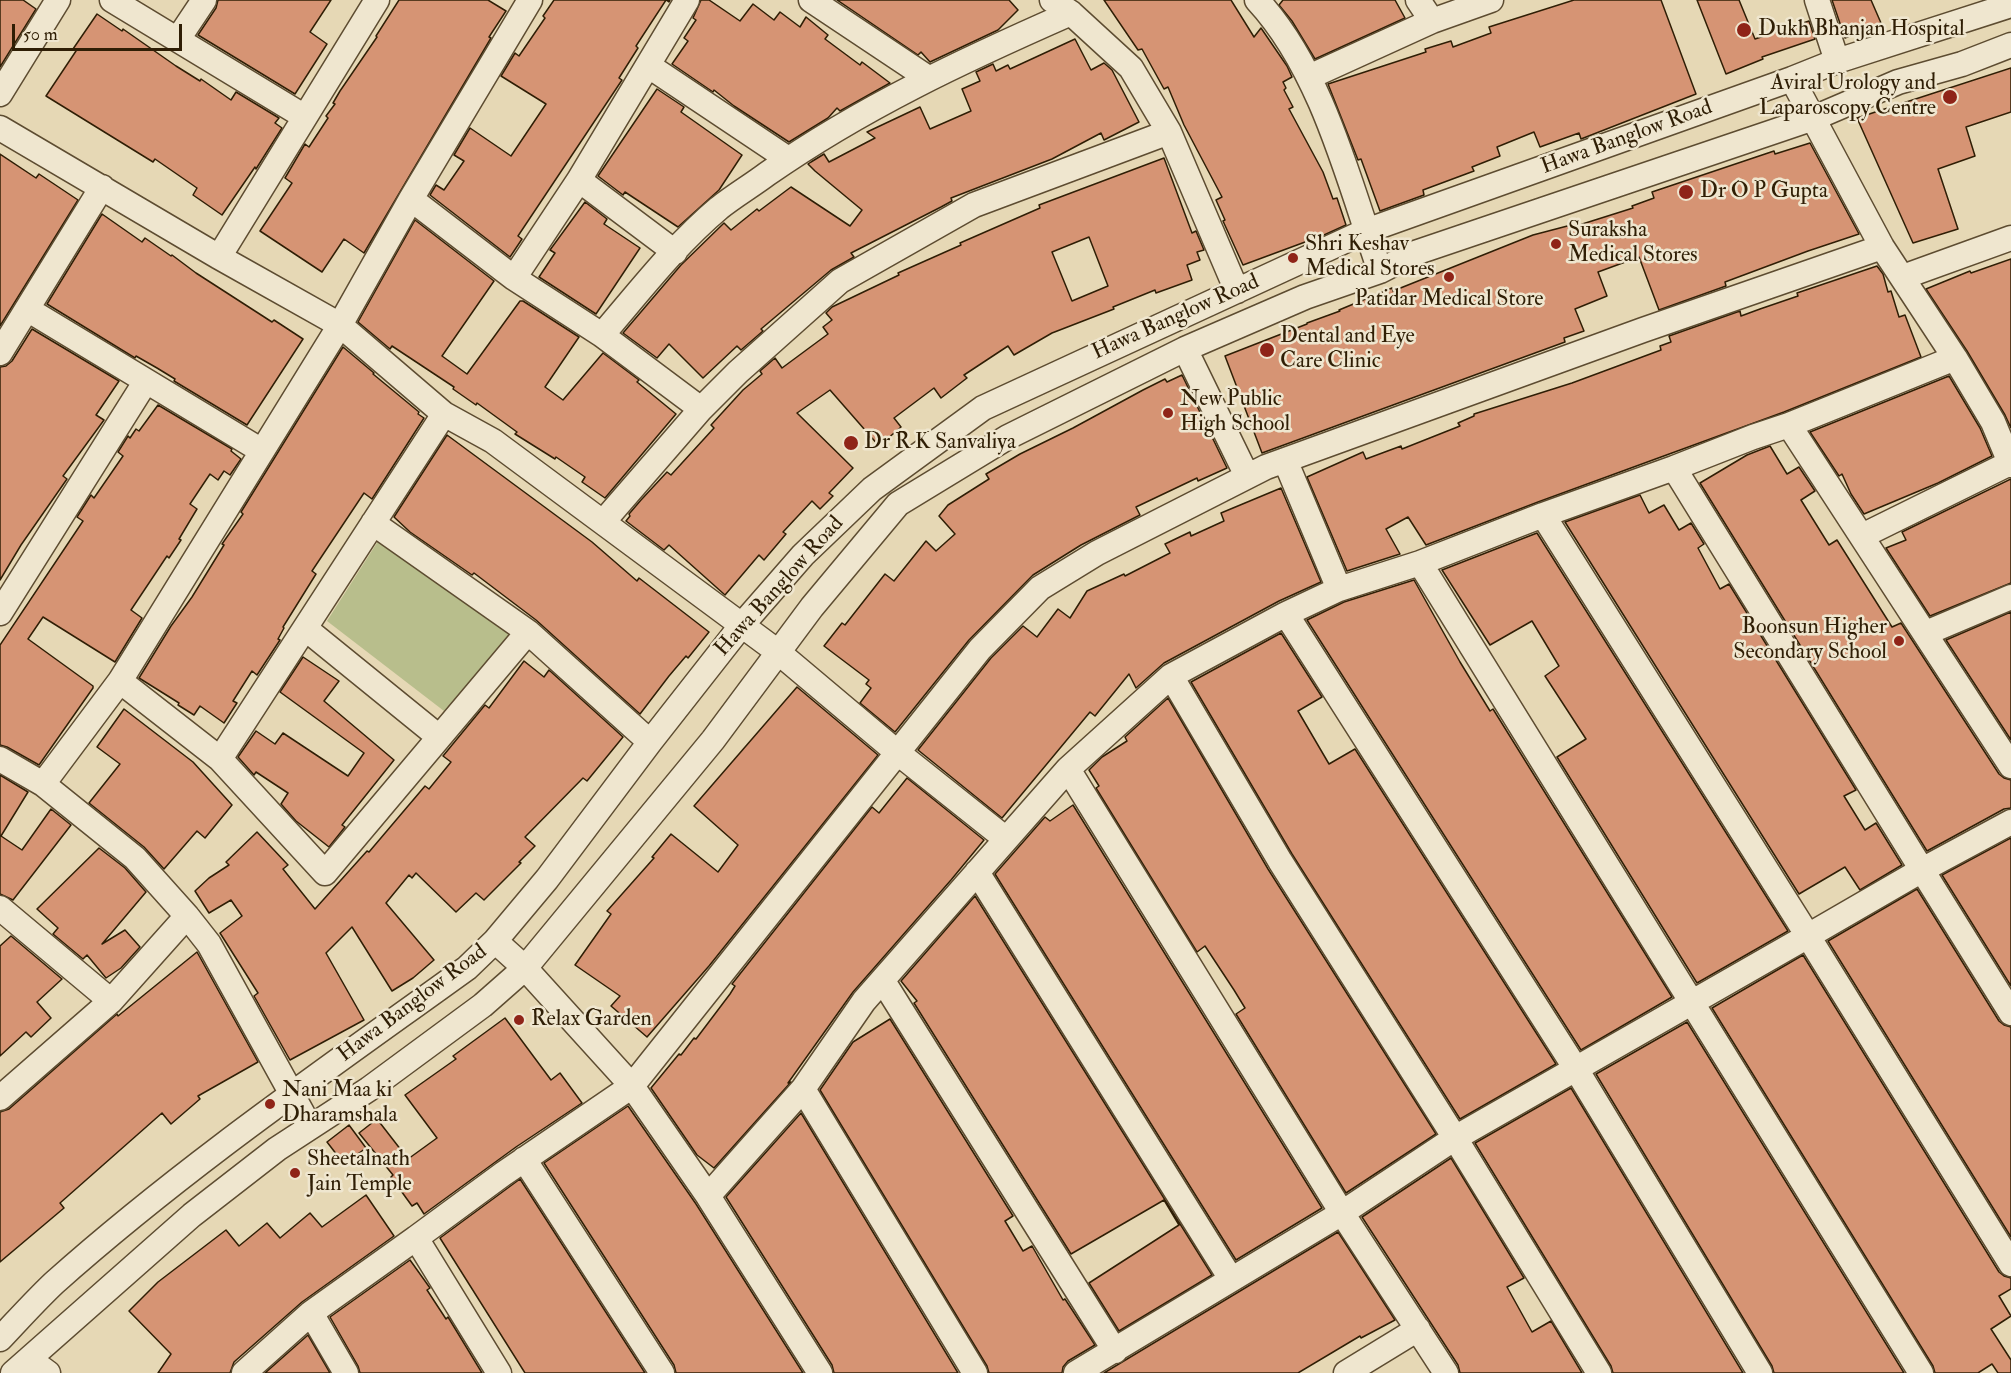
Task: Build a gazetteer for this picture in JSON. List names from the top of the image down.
{
  "streets": {
    "street": ["Hawa Banglow Road"]
  },
  "places": [
    "Dukh Bhanjan Hospital",
    "Aviral Urology and Laparoscopy Centre",
    "Dr O P Gupta",
    "Suraksha Medical Stores",
    "Shri Keshav Medical Stores",
    "Patidar Medical Store",
    "Dental and Eye Care Clinic",
    "New Public High School",
    "Dr R K Sanvaliya",
    "Boonsun Higher Secondary School",
    "Relax Garden",
    "Nani Maa ki Dharamshala",
    "Sheetalnath Jain Temple"
  ],
  "scale_bar": "50 m"
}
